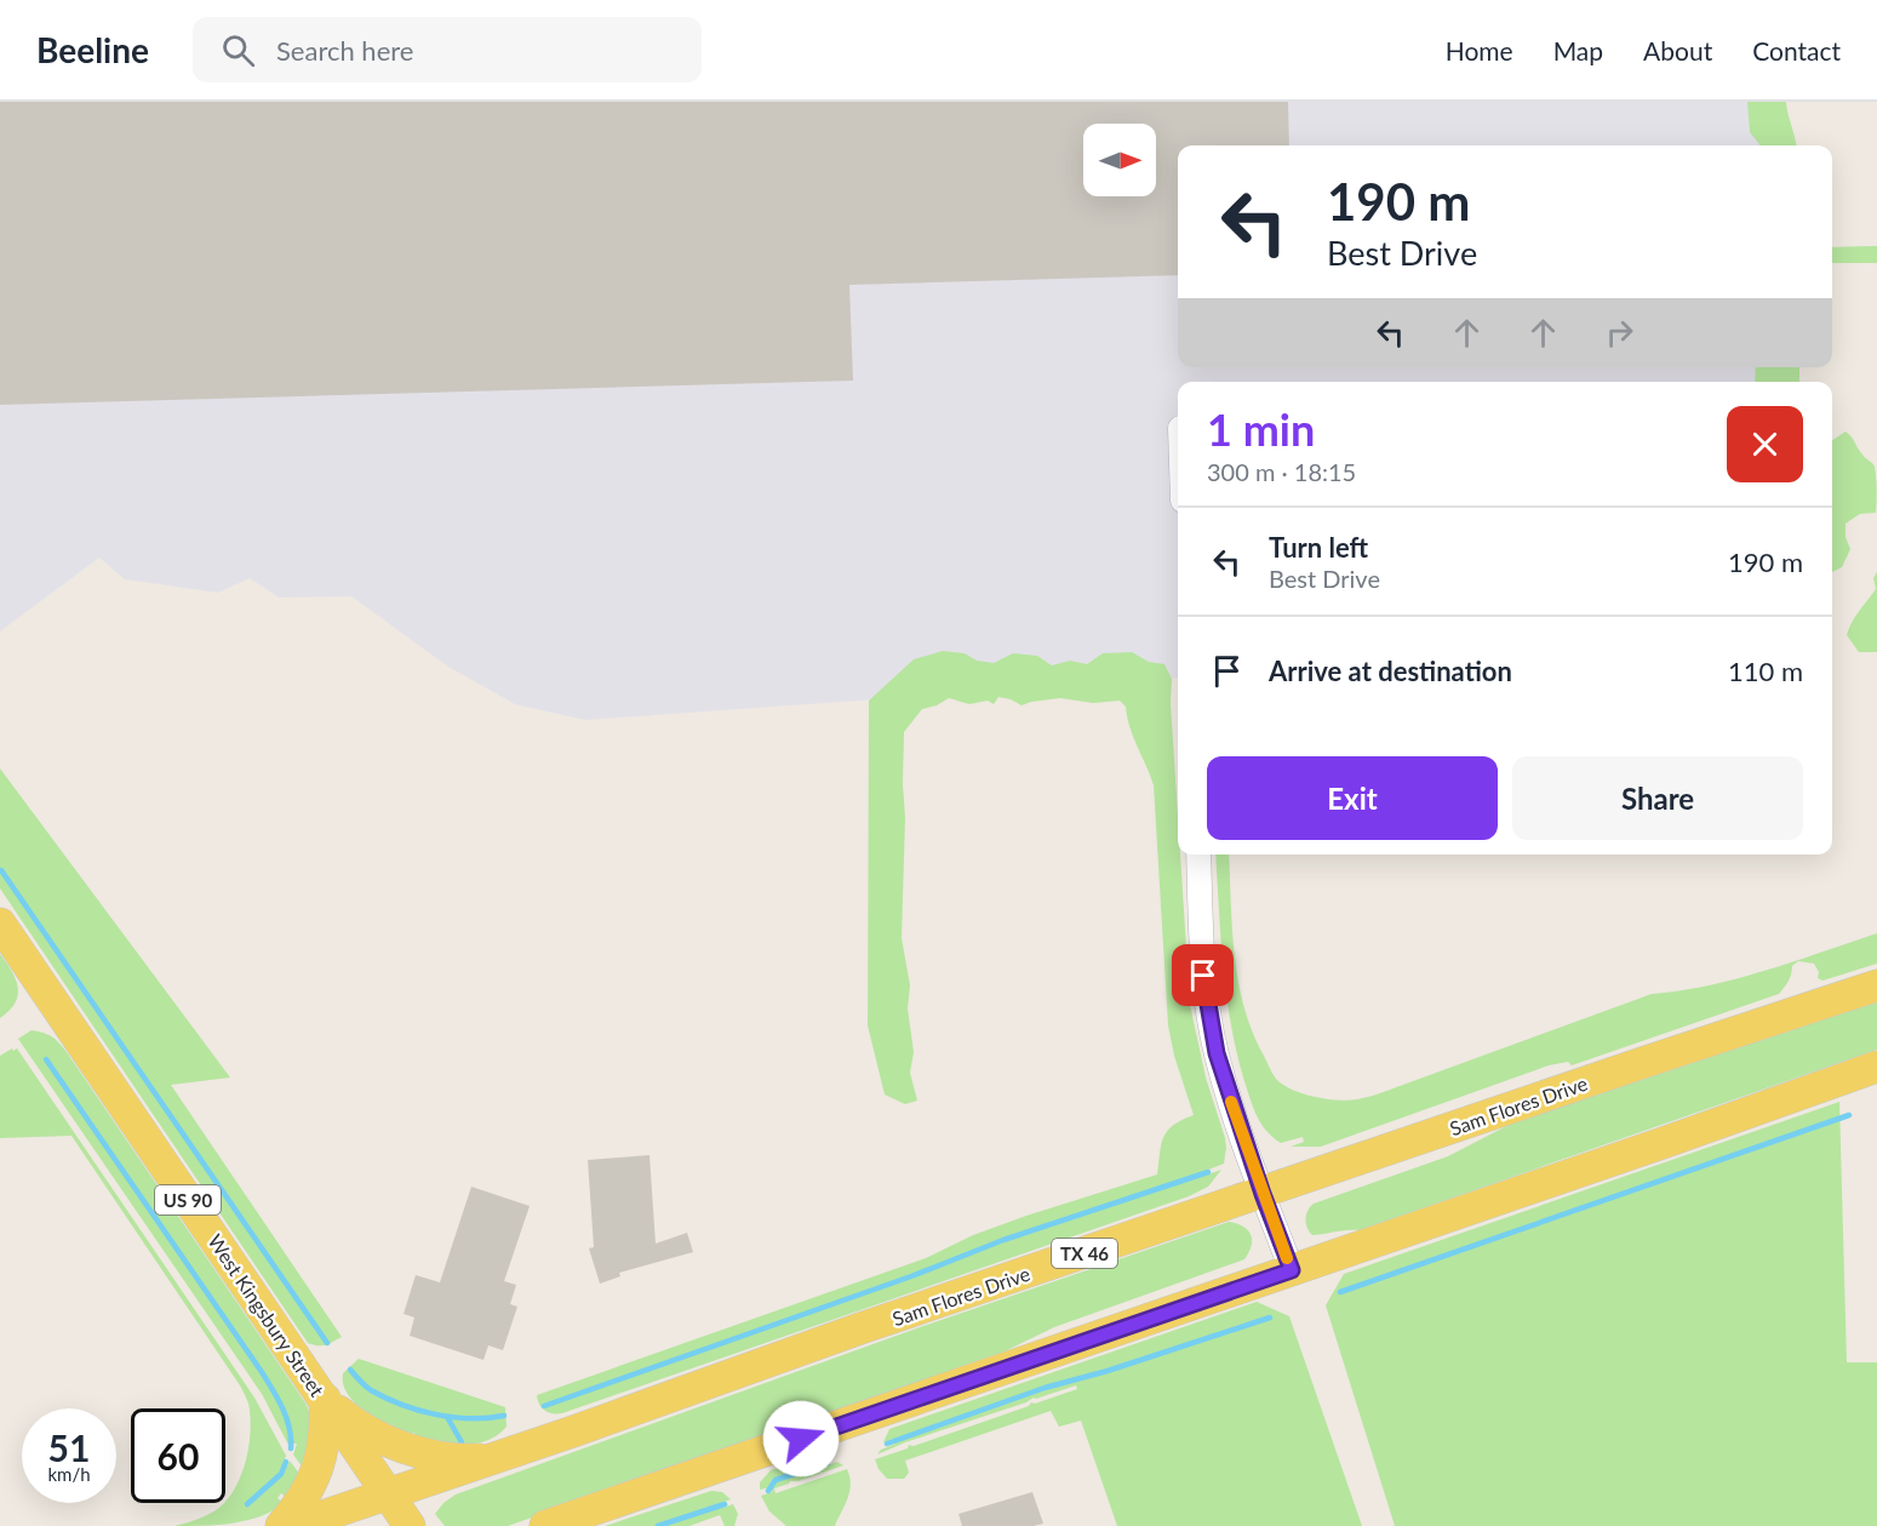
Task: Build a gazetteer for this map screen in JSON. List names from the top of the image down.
{
  "streets": {
    "main road": [
      "Sam Flores Drive",
      "US 90",
      "TX 46",
      "West Kingsbury Street"
    ]
  },
  "crossings": [
    ["Sam Flores Drive", "West Kingsbury Street"]
  ],
  "north": "right",
  "page": {
    "header": "Beeline",
    "search": "Search here",
    "nav": [
      "Home",
      "Map",
      "About",
      "Contact"
    ],
    "turn": ["190 m", "Best Drive"],
    "heading": ["1 min", "300 m · 18:15"],
    "list": [
      {
        "name": "Turn left",
        "note": "Best Drive",
        "value": "190 m"
      },
      {
        "name": "Arrive at destination",
        "value": "110 m"
      }
    ],
    "buttons": ["Exit", "Share"],
    "speed": "51 km/h",
    "limit": "60"
  }
}
